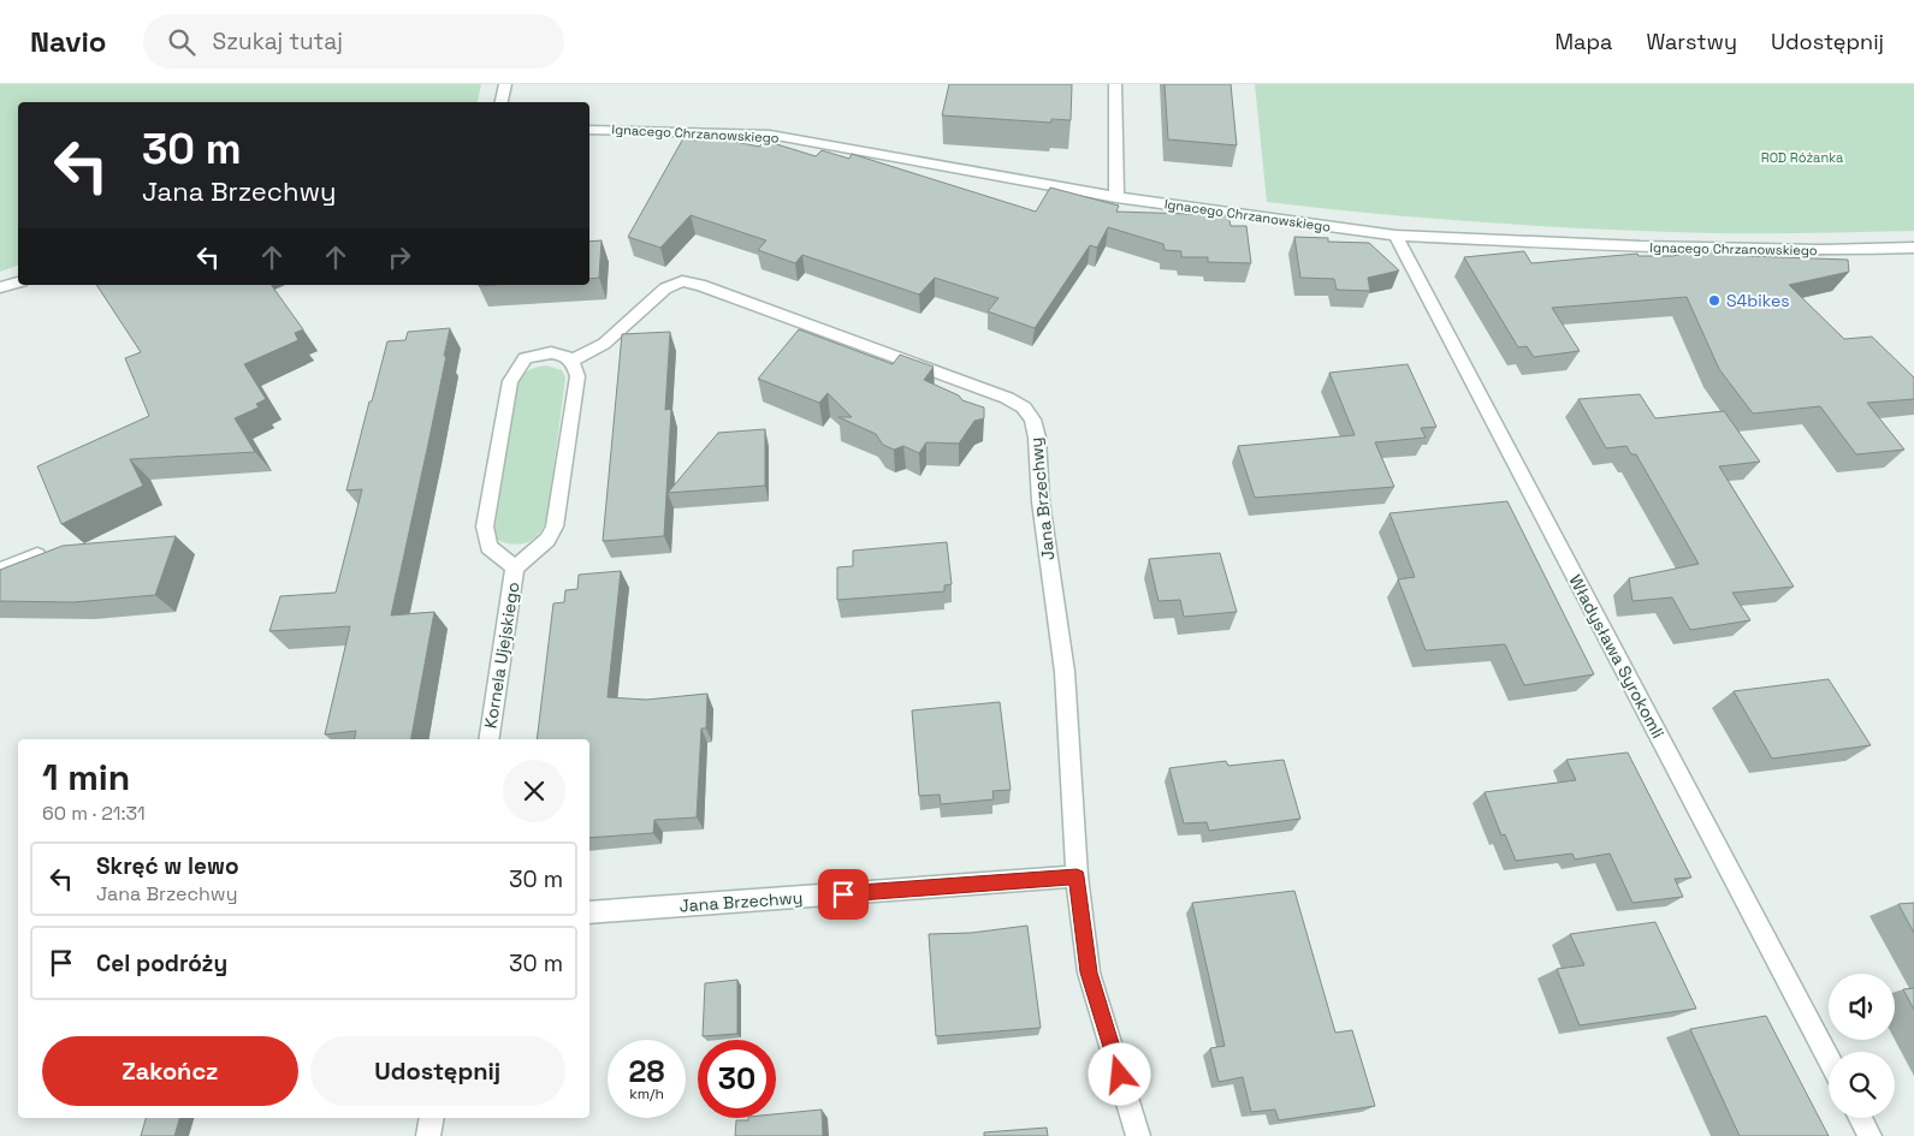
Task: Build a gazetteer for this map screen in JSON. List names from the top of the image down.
{
  "streets": {
    "street": [
      "Ignacego Chrzanowskiego",
      "Jana Brzechwy",
      "Kornela Ujejskiego",
      "Władysława Syrokomli"
    ]
  },
  "crossings": [
    ["Ignacego Chrzanowskiego", "Władysława Syrokomli"],
    ["Jana Brzechwy", "Kornela Ujejskiego"]
  ],
  "parks": ["ROD Różanka"],
  "places": ["S4bikes"],
  "page": {
    "header": "Navio",
    "search": "Szukaj tutaj",
    "nav": ["Mapa", "Warstwy", "Udostępnij"],
    "turn": ["30 m", "Jana Brzechwy"],
    "heading": ["1 min", "60 m · 21:31"],
    "list": [
      {
        "name": "Skręć w lewo",
        "note": "Jana Brzechwy",
        "value": "30 m"
      },
      {
        "name": "Cel podróży",
        "value": "30 m"
      }
    ],
    "buttons": ["Zakończ", "Udostępnij"],
    "speed": "28 km/h",
    "limit": "30"
  }
}
